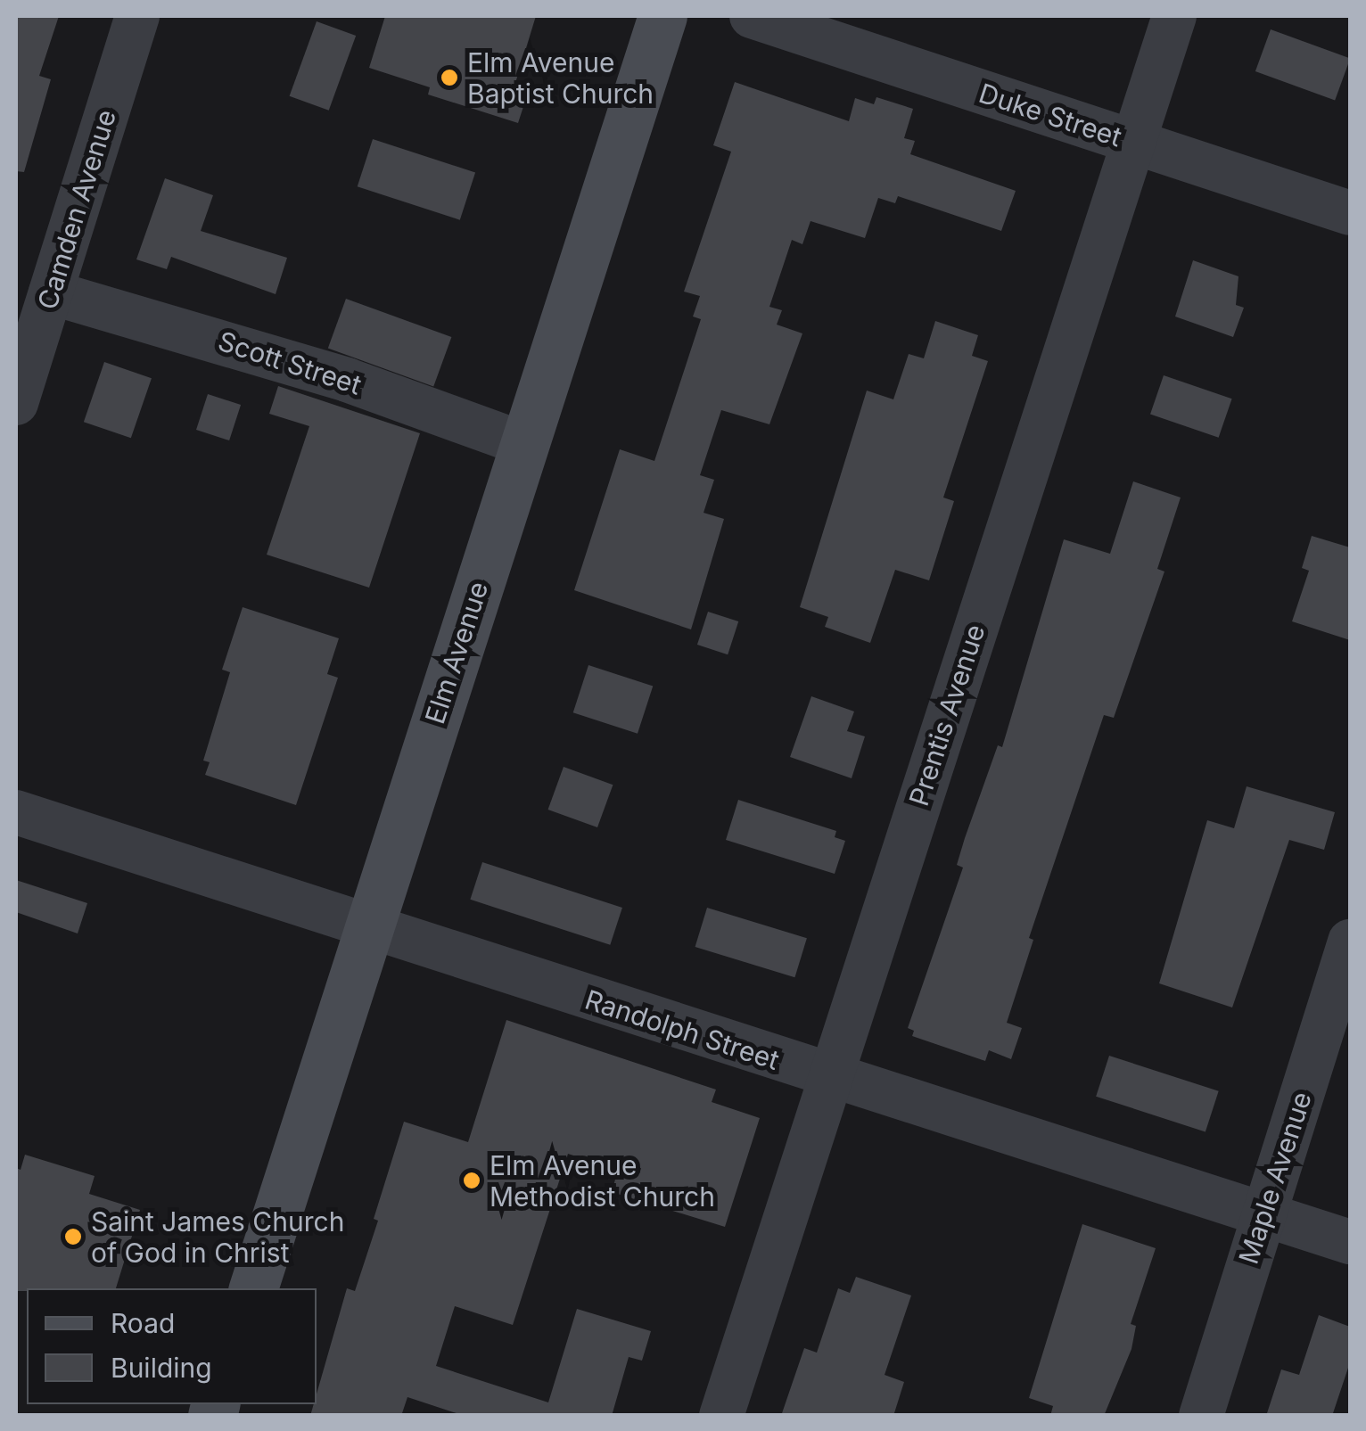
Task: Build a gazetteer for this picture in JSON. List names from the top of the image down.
{
  "streets": {
    "main road": ["Elm Avenue"],
    "street": [
      "Duke Street",
      "Camden Avenue",
      "Scott Street",
      "Prentis Avenue",
      "Randolph Street",
      "Maple Avenue"
    ]
  },
  "crossings": [
    ["Duke Street", "Prentis Avenue"],
    ["Camden Avenue", "Scott Street"],
    ["Scott Street", "Elm Avenue"],
    ["Elm Avenue", "Randolph Street"],
    ["Prentis Avenue", "Randolph Street"],
    ["Randolph Street", "Maple Avenue"]
  ],
  "places": ["Elm Avenue Baptist Church", "Elm Avenue Methodist Church", "Saint James Church of God in Christ"],
  "legend": ["Road", "Building"]
}
